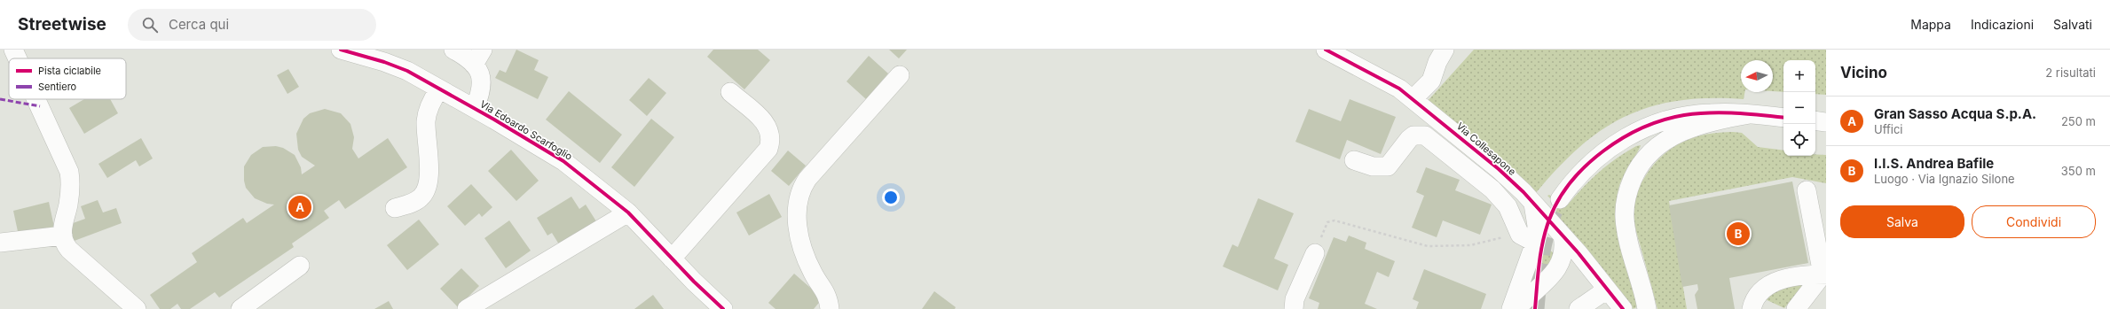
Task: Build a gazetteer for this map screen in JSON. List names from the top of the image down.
{
  "streets": {
    "street": ["Via Edoardo Scarfoglio", "Via Collesapone"]
  },
  "legend": ["Pista ciclabile", "Sentiero"],
  "north": "left",
  "page": {
    "header": "Streetwise",
    "search": "Cerca qui",
    "nav": ["Mappa", "Indicazioni", "Salvati"],
    "heading": ["Vicino", "2 risultati"],
    "map_buttons": ["+", "−"],
    "list": [
      {
        "mark": "A",
        "name": "Gran Sasso Acqua S.p.A.",
        "note": "Uffici",
        "value": "250 m"
      },
      {
        "mark": "B",
        "name": "I.I.S. Andrea Bafile",
        "note": "Luogo · Via Ignazio Silone",
        "value": "350 m"
      }
    ],
    "pins": ["A", "B"],
    "buttons": ["Salva", "Condividi"]
  }
}
